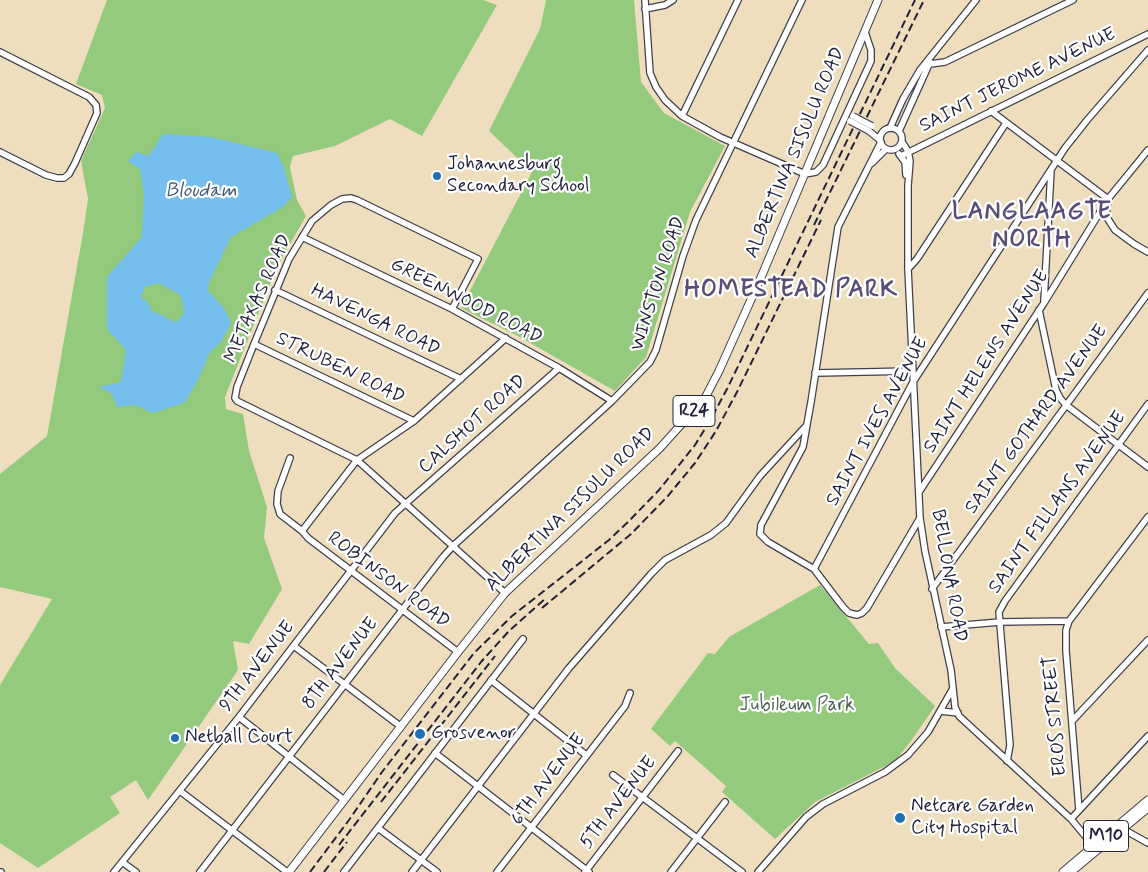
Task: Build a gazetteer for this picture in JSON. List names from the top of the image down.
{
  "streets": {
    "main road": ["ALBERTINA SISULU ROAD", "R24", "M10"],
    "street": [
      "SAINT JEROME AVENUE",
      "WINSTON ROAD",
      "METAXAS ROAD",
      "GREENWOOD ROAD",
      "HAVENGA ROAD",
      "SAINT HELENS AVENUE",
      "STRUBEN ROAD",
      "SAINT GOTHARD AVENUE",
      "SAINT IVES AVENUE",
      "CALSHOT ROAD",
      "SAINT FILLANS AVENUE",
      "BELLONA ROAD",
      "ROBINSON ROAD",
      "8TH AVENUE",
      "9TH AVENUE",
      "EROS STREET",
      "6TH AVENUE",
      "5TH AVENUE"
    ]
  },
  "crossings": [
    ["SAINT JEROME AVENUE", "BELLONA ROAD"],
    ["ALBERTINA SISULU ROAD", "ROBINSON ROAD"],
    ["WINSTON ROAD", "GREENWOOD ROAD"],
    ["WINSTON ROAD", "8TH AVENUE"],
    ["METAXAS ROAD", "GREENWOOD ROAD"],
    ["METAXAS ROAD", "HAVENGA ROAD"],
    ["METAXAS ROAD", "STRUBEN ROAD"],
    ["GREENWOOD ROAD", "CALSHOT ROAD"],
    ["SAINT HELENS AVENUE", "BELLONA ROAD"],
    ["SAINT GOTHARD AVENUE", "BELLONA ROAD"],
    ["SAINT IVES AVENUE", "BELLONA ROAD"],
    ["CALSHOT ROAD", "9TH AVENUE"],
    ["ROBINSON ROAD", "8TH AVENUE"],
    ["ROBINSON ROAD", "9TH AVENUE"]
  ],
  "districts": ["LANGLAAGTE NORTH", "HOMESTEAD PARK"],
  "water": ["Bloudam"],
  "parks": ["Jubileum Park"],
  "places": [
    "Johannesburg Secondary School",
    "Grosvenor",
    "Netball Court",
    "Netcare Garden City Hospital"
  ]
}
